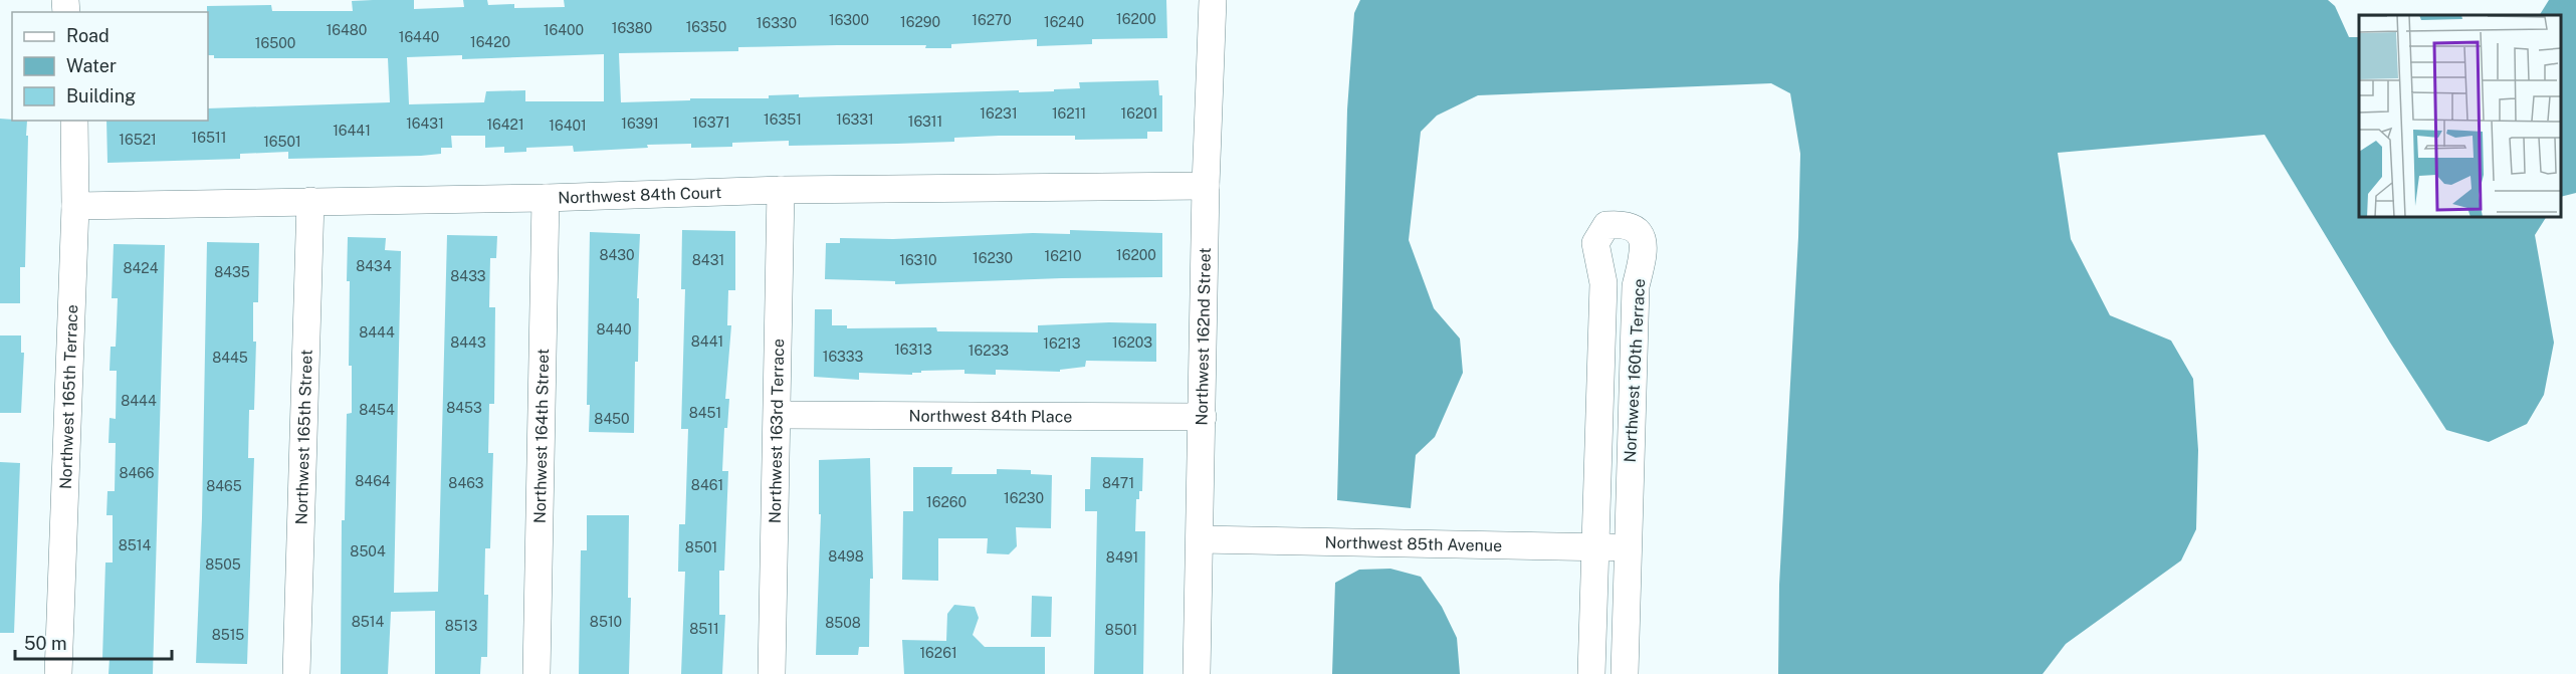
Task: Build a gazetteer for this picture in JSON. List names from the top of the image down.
{
  "streets": {
    "street": [
      "Northwest 84th Court",
      "Northwest 162nd Street",
      "Northwest 160th Terrace",
      "Northwest 165th Terrace",
      "Northwest 84th Place",
      "Northwest 163rd Terrace",
      "Northwest 164th Street",
      "Northwest 165th Street",
      "Northwest 85th Avenue"
    ]
  },
  "crossings": [
    ["Northwest 84th Court", "Northwest 162nd Street"],
    ["Northwest 84th Court", "Northwest 165th Terrace"],
    ["Northwest 84th Court", "Northwest 163rd Terrace"],
    ["Northwest 84th Court", "Northwest 164th Street"],
    ["Northwest 84th Court", "Northwest 165th Street"],
    ["Northwest 162nd Street", "Northwest 84th Place"],
    ["Northwest 162nd Street", "Northwest 85th Avenue"],
    ["Northwest 160th Terrace", "Northwest 85th Avenue"],
    ["Northwest 84th Place", "Northwest 163rd Terrace"]
  ],
  "house_numbers": [
    "16200",
    "16300",
    "16270",
    "16290",
    "16240",
    "16330",
    "16350",
    "16380",
    "16480",
    "16400",
    "16440",
    "16420",
    "16500",
    "16231",
    "16211",
    "16201",
    "16351",
    "16331",
    "16311",
    "16371",
    "16431",
    "16391",
    "16421",
    "16401",
    "16441",
    "16511",
    "16521",
    "16501",
    "8430",
    "16200",
    "16210",
    "16230",
    "8431",
    "16310",
    "8434",
    "8424",
    "8435",
    "8433",
    "8440",
    "8444",
    "8441",
    "8443",
    "16203",
    "16213",
    "16313",
    "16233",
    "16333",
    "8445",
    "8444",
    "8453",
    "8454",
    "8451",
    "8450",
    "8466",
    "8464",
    "8463",
    "8471",
    "8461",
    "8465",
    "16230",
    "16260",
    "8514",
    "8501",
    "8504",
    "8498",
    "8491",
    "8505",
    "8514",
    "8510",
    "8508",
    "8513",
    "8511",
    "8501",
    "8515",
    "16261"
  ],
  "legend": ["Road", "Water", "Building"],
  "scale_bar": "50 m"
}
